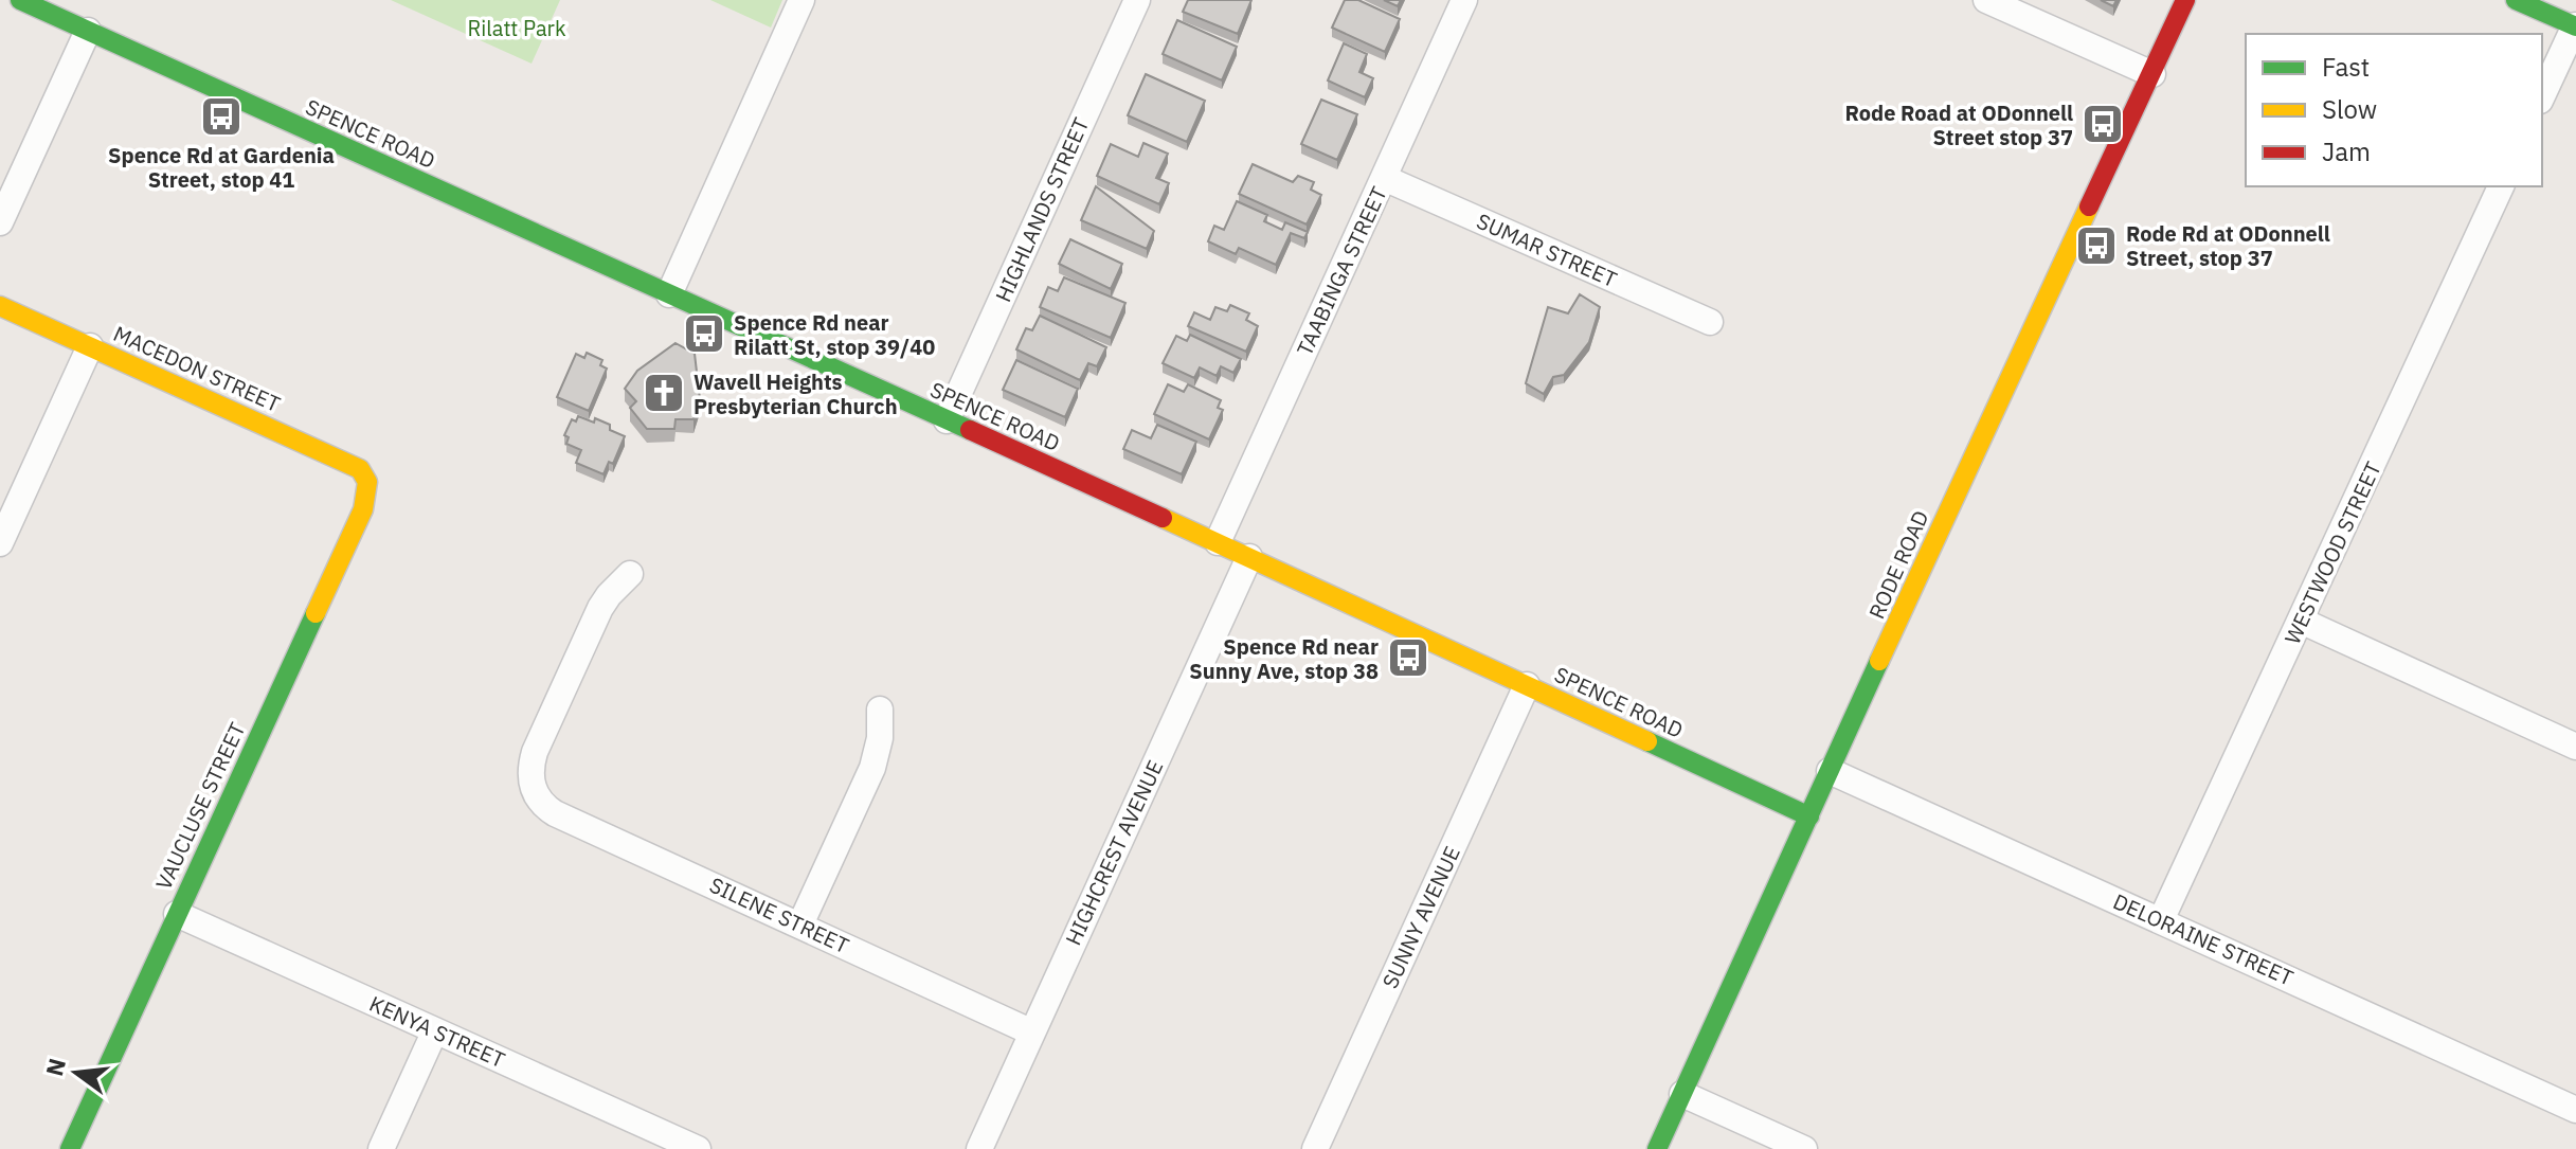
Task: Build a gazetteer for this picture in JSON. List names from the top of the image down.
{
  "streets": {
    "street": [
      "SPENCE ROAD",
      "HIGHLANDS STREET",
      "SUMAR STREET",
      "TAABINGA STREET",
      "MACEDON STREET",
      "WESTWOOD STREET",
      "RODE ROAD",
      "VAUCLUSE STREET",
      "HIGHCREST AVENUE",
      "SILENE STREET",
      "SUNNY AVENUE",
      "DELORAINE STREET",
      "KENYA STREET"
    ]
  },
  "crossings": [
    ["SPENCE ROAD", "HIGHLANDS STREET"],
    ["SPENCE ROAD", "TAABINGA STREET"],
    ["SPENCE ROAD", "RODE ROAD"],
    ["SPENCE ROAD", "HIGHCREST AVENUE"],
    ["SPENCE ROAD", "SUNNY AVENUE"],
    ["SUMAR STREET", "TAABINGA STREET"],
    ["MACEDON STREET", "VAUCLUSE STREET"],
    ["WESTWOOD STREET", "DELORAINE STREET"],
    ["RODE ROAD", "DELORAINE STREET"],
    ["VAUCLUSE STREET", "KENYA STREET"],
    ["HIGHCREST AVENUE", "SILENE STREET"]
  ],
  "parks": ["Rilatt Park"],
  "places": {
    "bus stop": [
      "Spence Rd at Gardenia Street, stop 41",
      "Rode Road at ODonnell Street stop 37",
      "Rode Rd at ODonnell Street, stop 37",
      "Spence Rd near Rilatt St, stop 39/40",
      "Spence Rd near Sunny Ave, stop 38"
    ],
    "church": ["Wavell Heights Presbyterian Church"]
  },
  "legend": ["Fast", "Slow", "Jam"],
  "north": "left"
}
